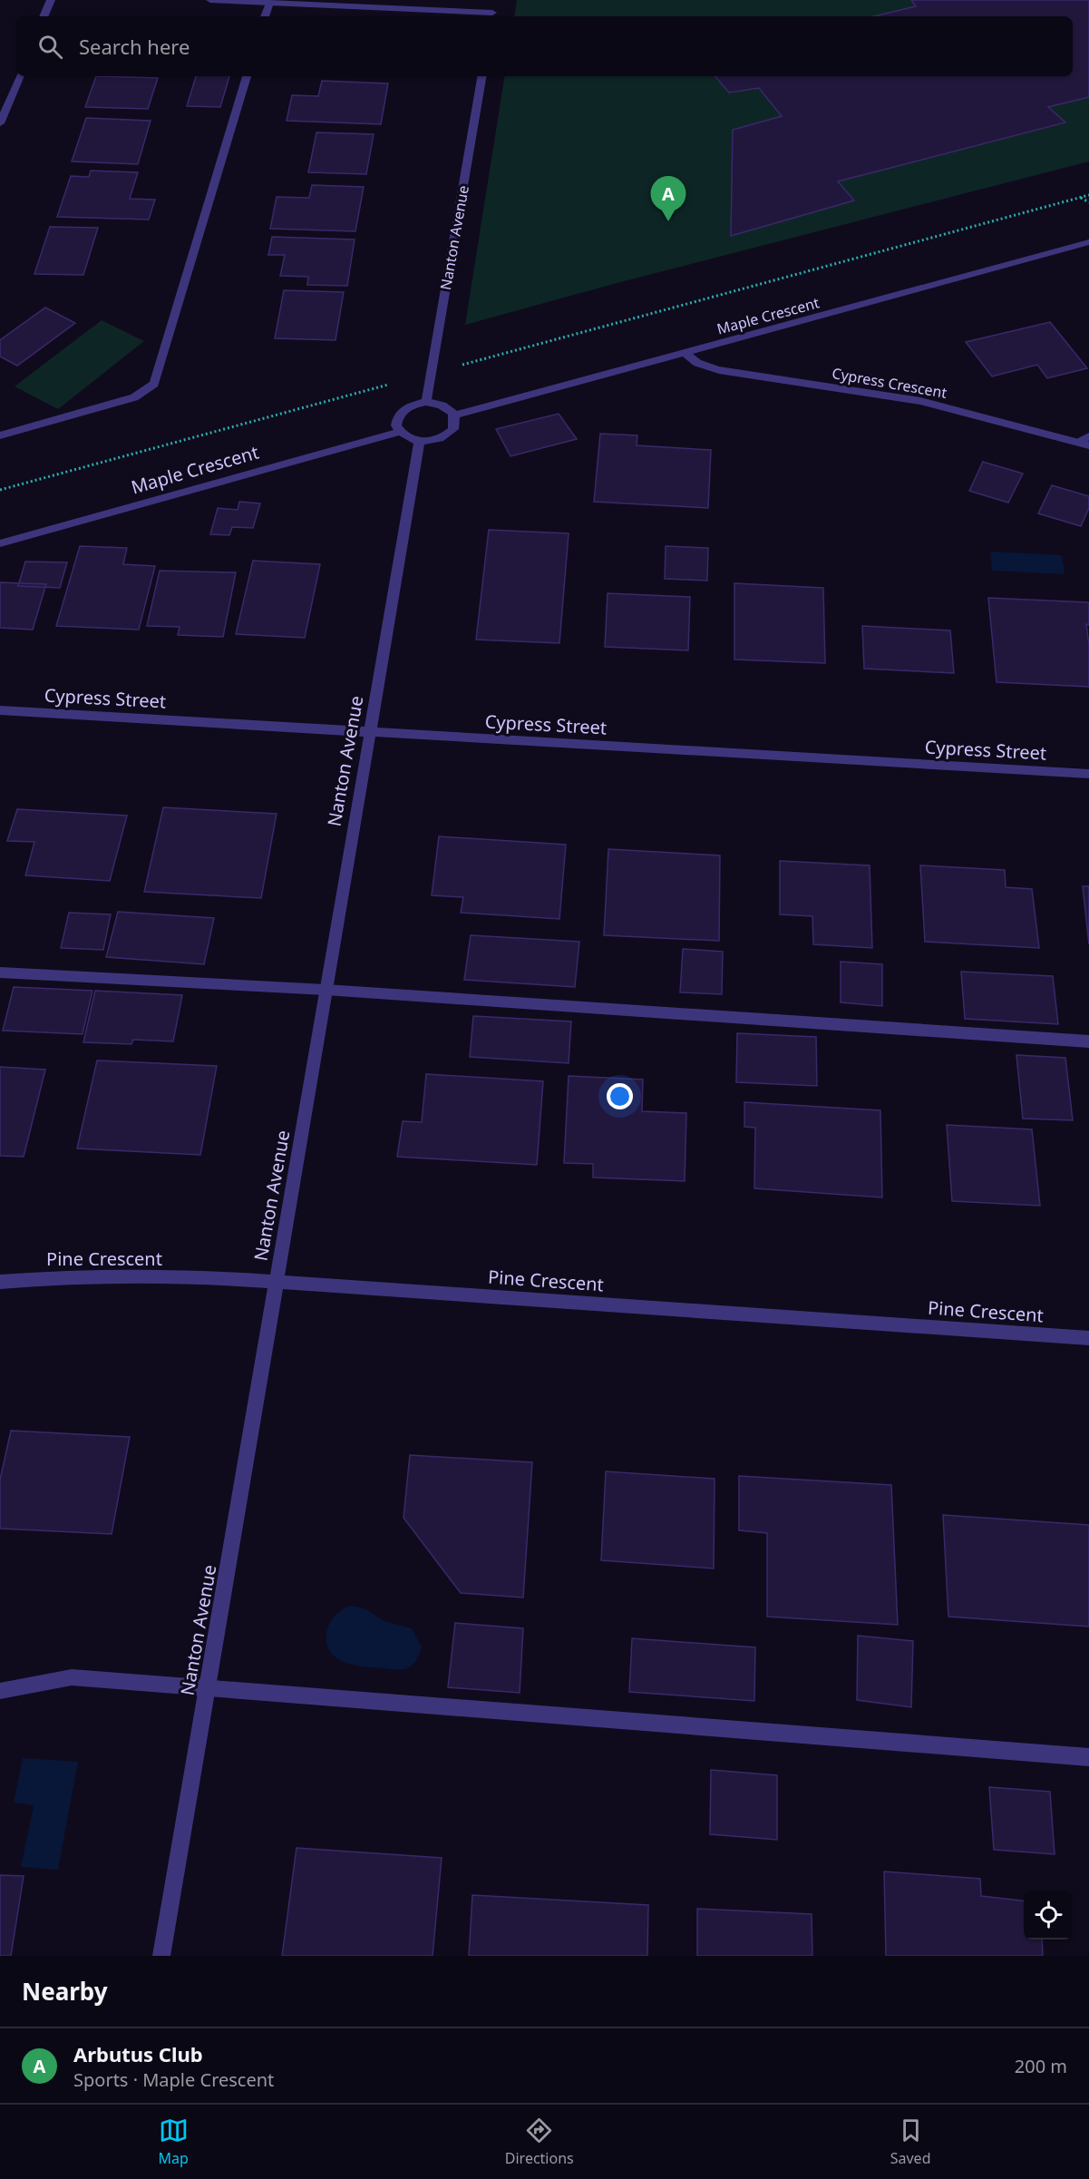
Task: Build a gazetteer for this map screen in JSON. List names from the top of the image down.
{
  "streets": {
    "street": [
      "Nanton Avenue",
      "Maple Crescent",
      "Cypress Crescent",
      "Cypress Street",
      "Pine Crescent"
    ]
  },
  "crossings": [
    ["Nanton Avenue", "Maple Crescent"],
    ["Nanton Avenue", "Cypress Street"],
    ["Nanton Avenue", "Pine Crescent"],
    ["Maple Crescent", "Cypress Crescent"]
  ],
  "page": {
    "search": "Search here",
    "pins": "A",
    "heading": "Nearby",
    "list": [
      {
        "mark": "A",
        "name": "Arbutus Club",
        "note": "Sports · Maple Crescent",
        "value": "200 m"
      }
    ],
    "nav": ["Map", "Directions", "Saved"]
  }
}
